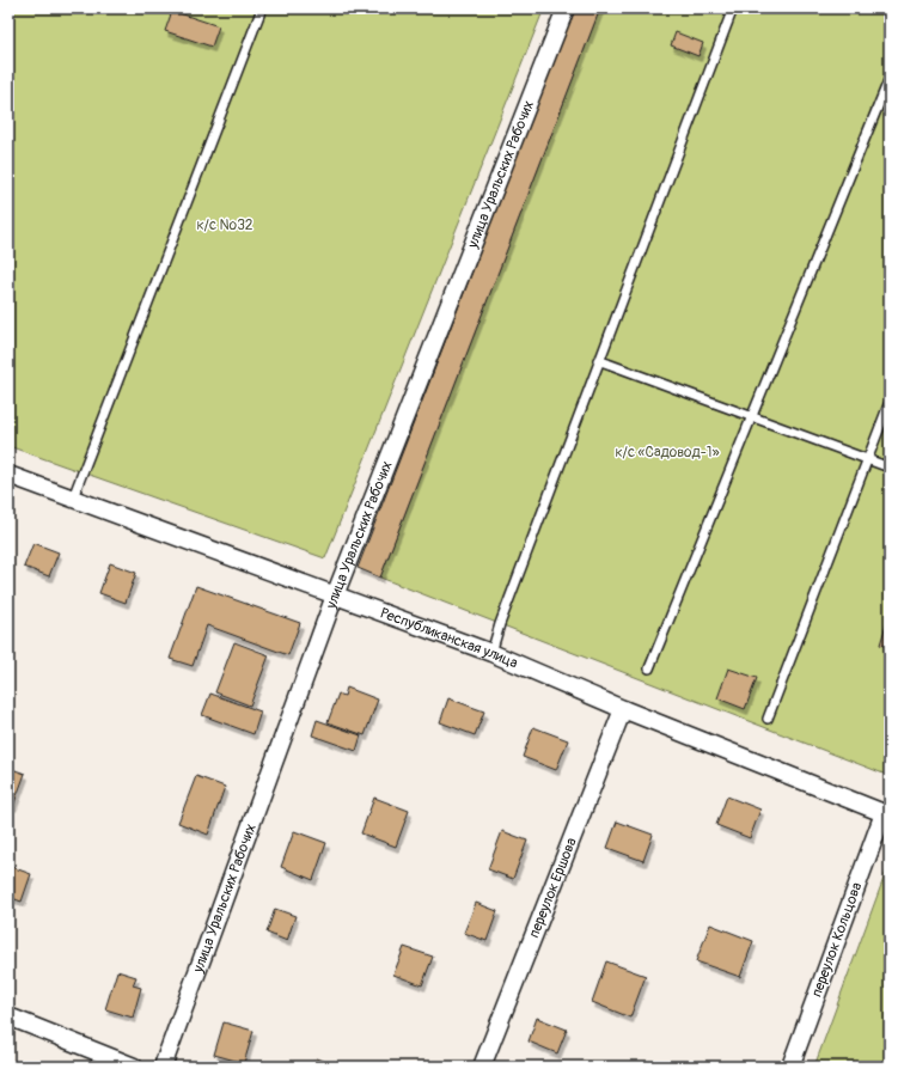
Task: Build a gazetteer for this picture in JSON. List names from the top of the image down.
{
  "streets": {
    "street": [
      "улица Уральских Рабочих",
      "Республиканская улица",
      "переулок Ершова",
      "переулок Кольцова"
    ]
  },
  "crossings": [
    ["улица Уральских Рабочих", "Республиканская улица"],
    ["Республиканская улица", "переулок Ершова"],
    ["Республиканская улица", "переулок Кольцова"]
  ],
  "parks": ["к/с №32", "к/с «Садовод-1»"]
}
